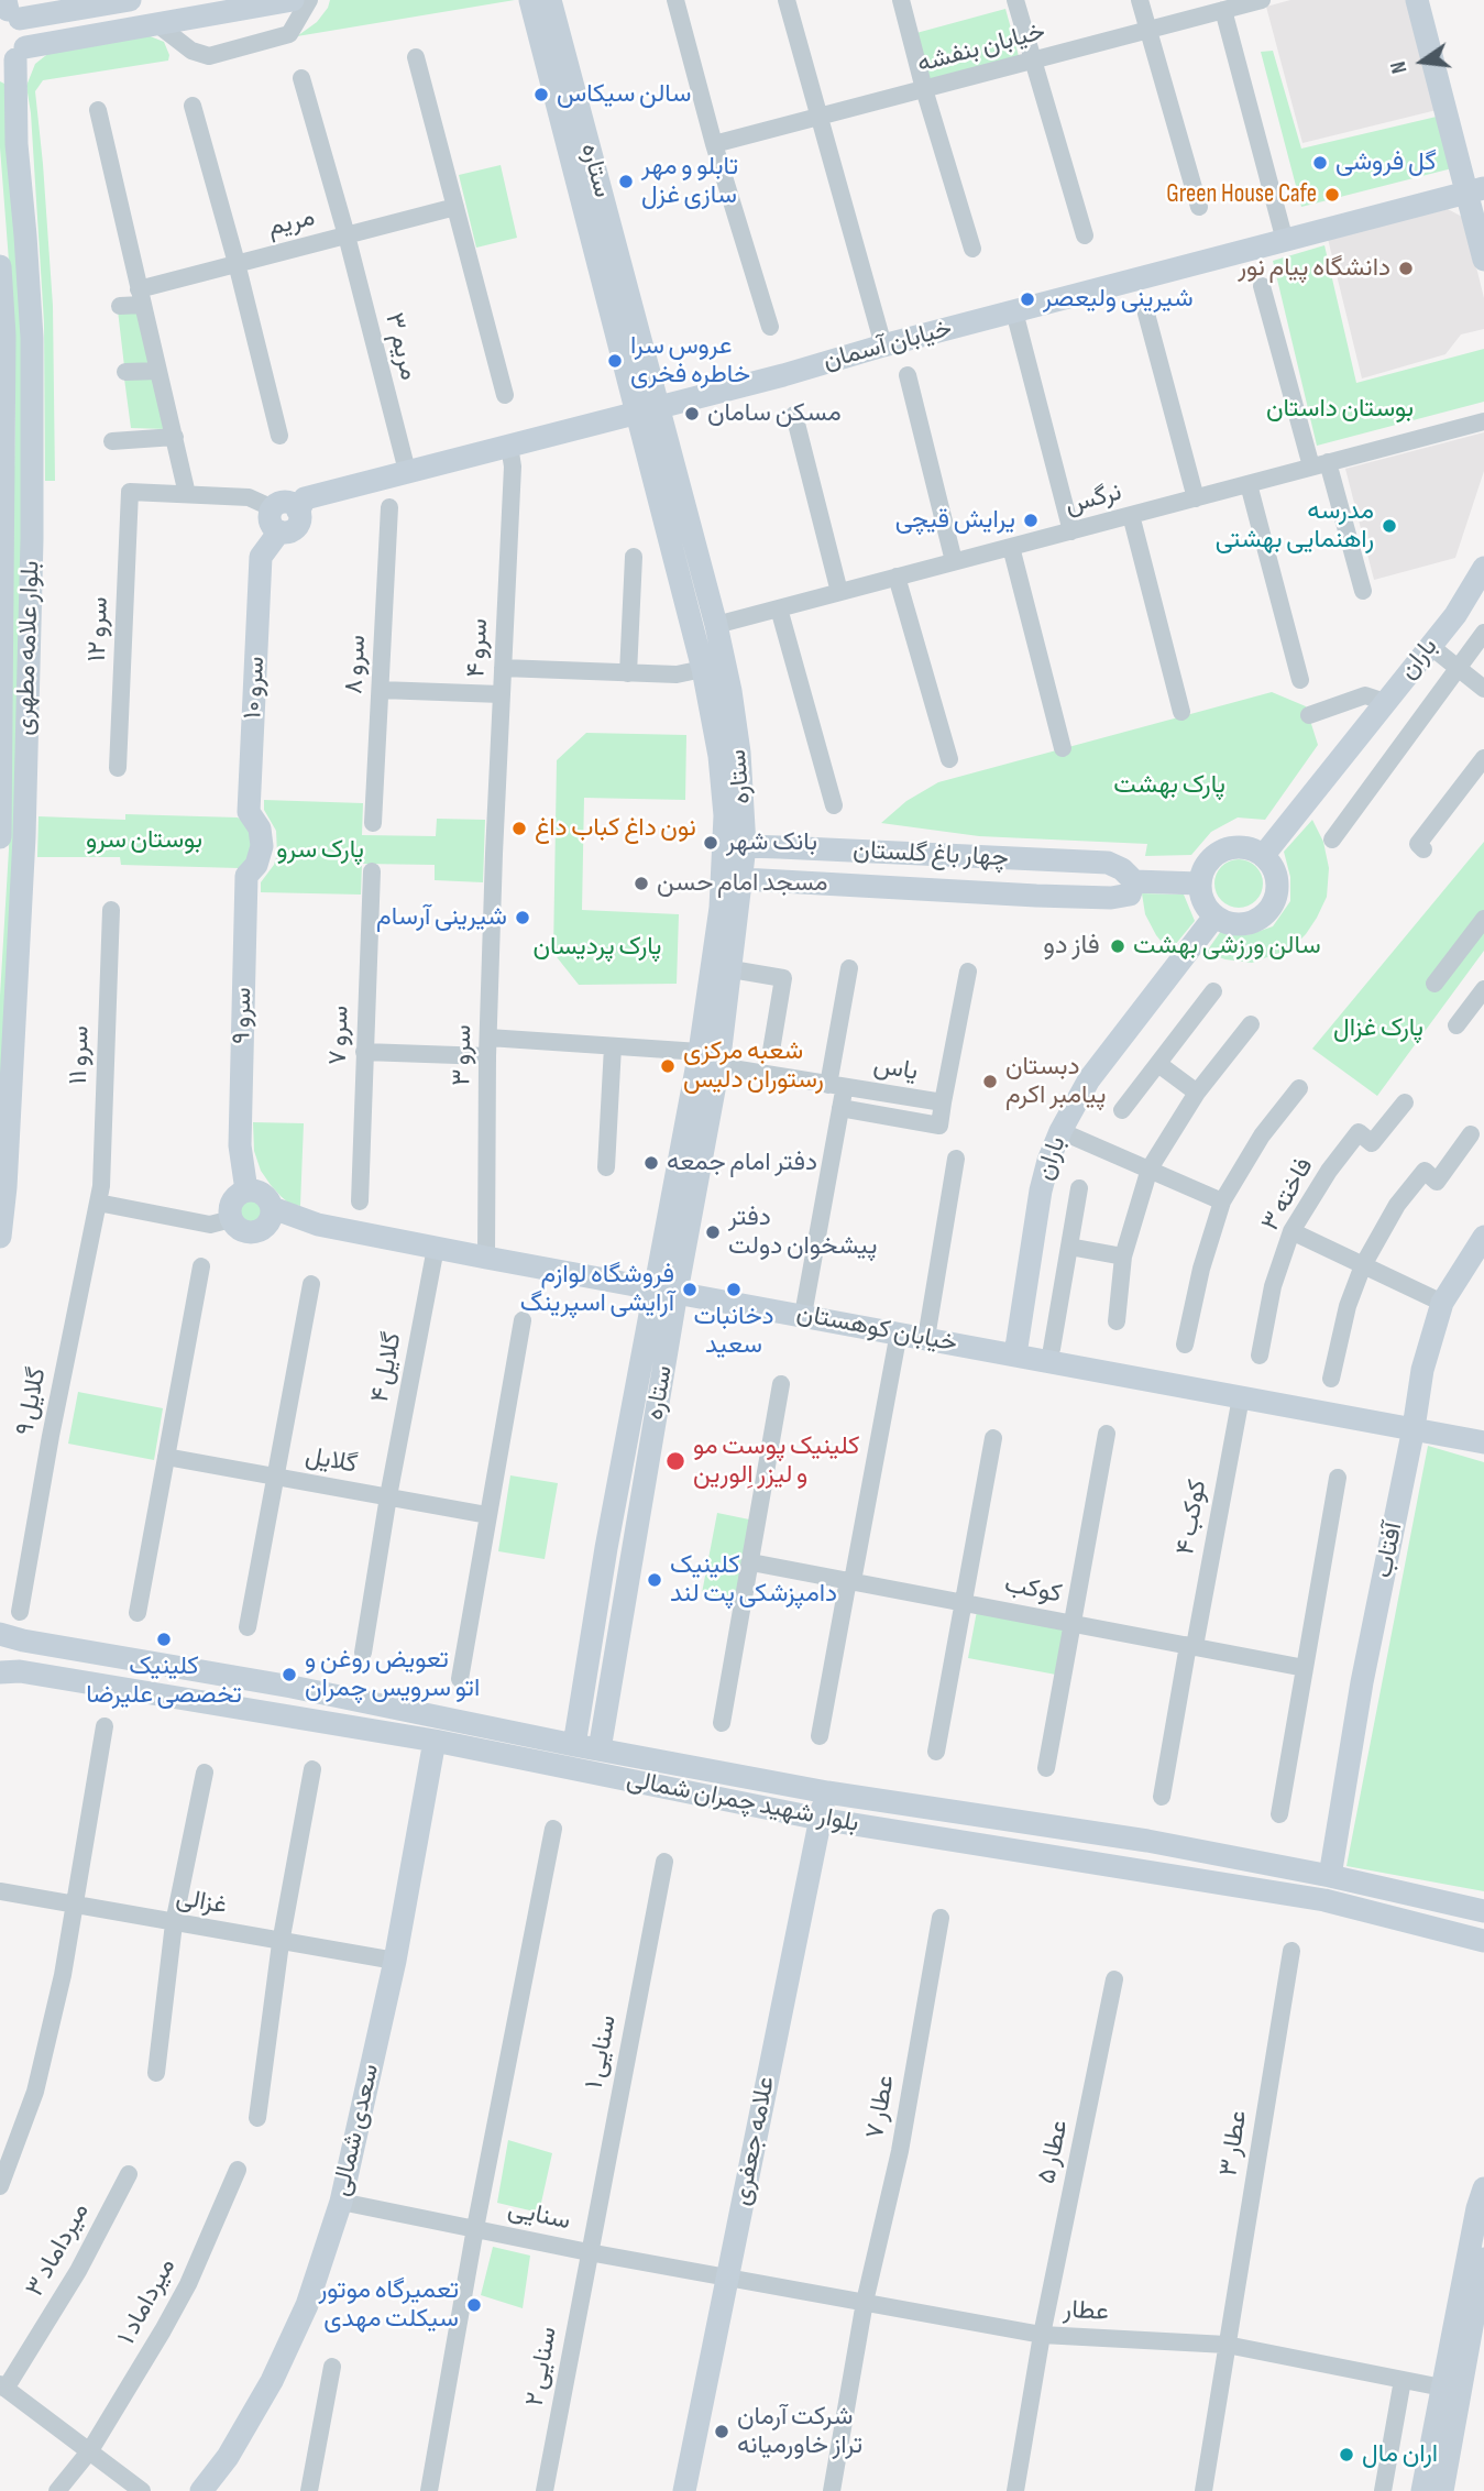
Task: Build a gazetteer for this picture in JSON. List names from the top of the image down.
{
  "streets": {
    "street": [
      "خیابان بنفشه",
      "ستاره",
      "مریم",
      "خیابان آسمان",
      "مریم ۳",
      "نرگس",
      "سرو ۱۲",
      "بلوار علامه مطهری",
      "سرو ۴",
      "باران",
      "سرو ۸",
      "سرو ۱۰",
      "چهار باغ گلستان",
      "سرو ۹",
      "سرو ۷",
      "سرو ۱۱",
      "سرو ۳",
      "یاس",
      "فاخته ۳",
      "خیابان کوهستان",
      "گلایل ۴",
      "گلایل ۹",
      "گلایل",
      "کوکب ۴",
      "آفتاب",
      "کوکب",
      "بلوار شهید چمران شمالی",
      "غزالی",
      "سنایی ۱",
      "عطار ۷",
      "سعدی شمالی",
      "علامه جعفری",
      "عطار ۳",
      "عطار ۵",
      "سنایی",
      "میرداماد ۳",
      "میرداماد ۱",
      "عطار",
      "سنایی ۲"
    ]
  },
  "crossings": [
    ["ستاره", "خیابان آسمان"],
    ["ستاره", "نرگس"],
    ["ستاره", "چهار باغ گلستان"],
    ["ستاره", "یاس"],
    ["ستاره", "خیابان کوهستان"],
    ["ستاره", "بلوار شهید چمران شمالی"],
    ["مریم", "مریم ۳"],
    ["خیابان آسمان", "مریم ۳"],
    ["خیابان آسمان", "سرو ۴"],
    ["خیابان آسمان", "سرو ۱۰"],
    ["سرو ۴", "سرو ۳"],
    ["باران", "خیابان کوهستان"],
    ["سرو ۱۰", "سرو ۹"],
    ["سرو ۹", "خیابان کوهستان"],
    ["سرو ۷", "یاس"],
    ["سرو ۱۱", "گلایل ۹"],
    ["سرو ۳", "یاس"],
    ["سرو ۳", "خیابان کوهستان"],
    ["خیابان کوهستان", "گلایل ۴"],
    ["خیابان کوهستان", "کوکب ۴"],
    ["خیابان کوهستان", "آفتاب"],
    ["گلایل ۴", "گلایل"],
    ["کوکب ۴", "کوکب"],
    ["آفتاب", "بلوار شهید چمران شمالی"],
    ["بلوار شهید چمران شمالی", "سعدی شمالی"],
    ["بلوار شهید چمران شمالی", "علامه جعفری"],
    ["غزالی", "سعدی شمالی"],
    ["سنایی ۱", "سنایی"],
    ["سنایی ۱", "سنایی ۲"],
    ["عطار ۷", "عطار"],
    ["سعدی شمالی", "سنایی"],
    ["علامه جعفری", "سنایی"],
    ["علامه جعفری", "عطار"],
    ["عطار ۳", "عطار"],
    ["عطار ۵", "عطار"],
    ["سنایی", "عطار"],
    ["سنایی", "سنایی ۲"]
  ],
  "districts": ["فاز دو"],
  "parks": [
    "بوستان داستان",
    "پارک بهشت",
    "بوستان سرو",
    "پارک سرو",
    "پارک پردیسان",
    "پارک غزال"
  ],
  "places": [
    "سالن سیکاس",
    "گل فروشی",
    "تابلو و مهر سازی غزل",
    "Green House Cafe",
    "دانشگاه پیام نور",
    "شیرینی ولیعصر",
    "عروس سرا خاطره فخری",
    "مسکن سامان",
    "یرایش قیچی",
    "مدرسه راهنمایی بهشتی",
    "نون داغ کباب داغ",
    "بانک شهر",
    "مسجد امام حسن",
    "شیرینی آرسام",
    "سالن ورزشی بهشت",
    "شعبه مرکزی رستوران دلیس",
    "دبستان پیامبر اکرم",
    "دفتر امام جمعه",
    "دفتر پیشخوان دولت",
    "فروشگاه لوازم آرایشی اسپرینگ",
    "دخانبات سعید",
    "کلینیک پوست مو و لیزر اِلورین",
    "کلینیک دامپزشکی پت لند",
    "کلینیک تخصصی علیرضا",
    "تعویض روغن و اتو سرویس چمران",
    "تعمیرگاه موتور سیکلت مهدی",
    "شرکت آرمان تراز خاورمیانه",
    "اران مال"
  ],
  "north": "left"
}
